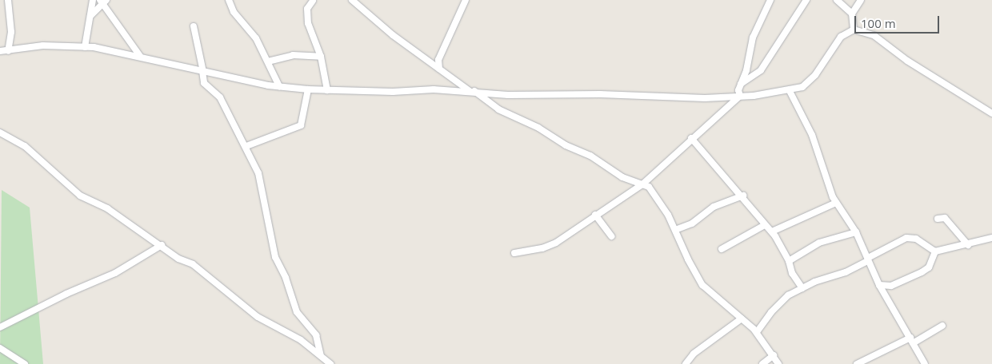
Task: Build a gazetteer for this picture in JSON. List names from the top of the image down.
{
  "scale_bar": "100 m"
}
